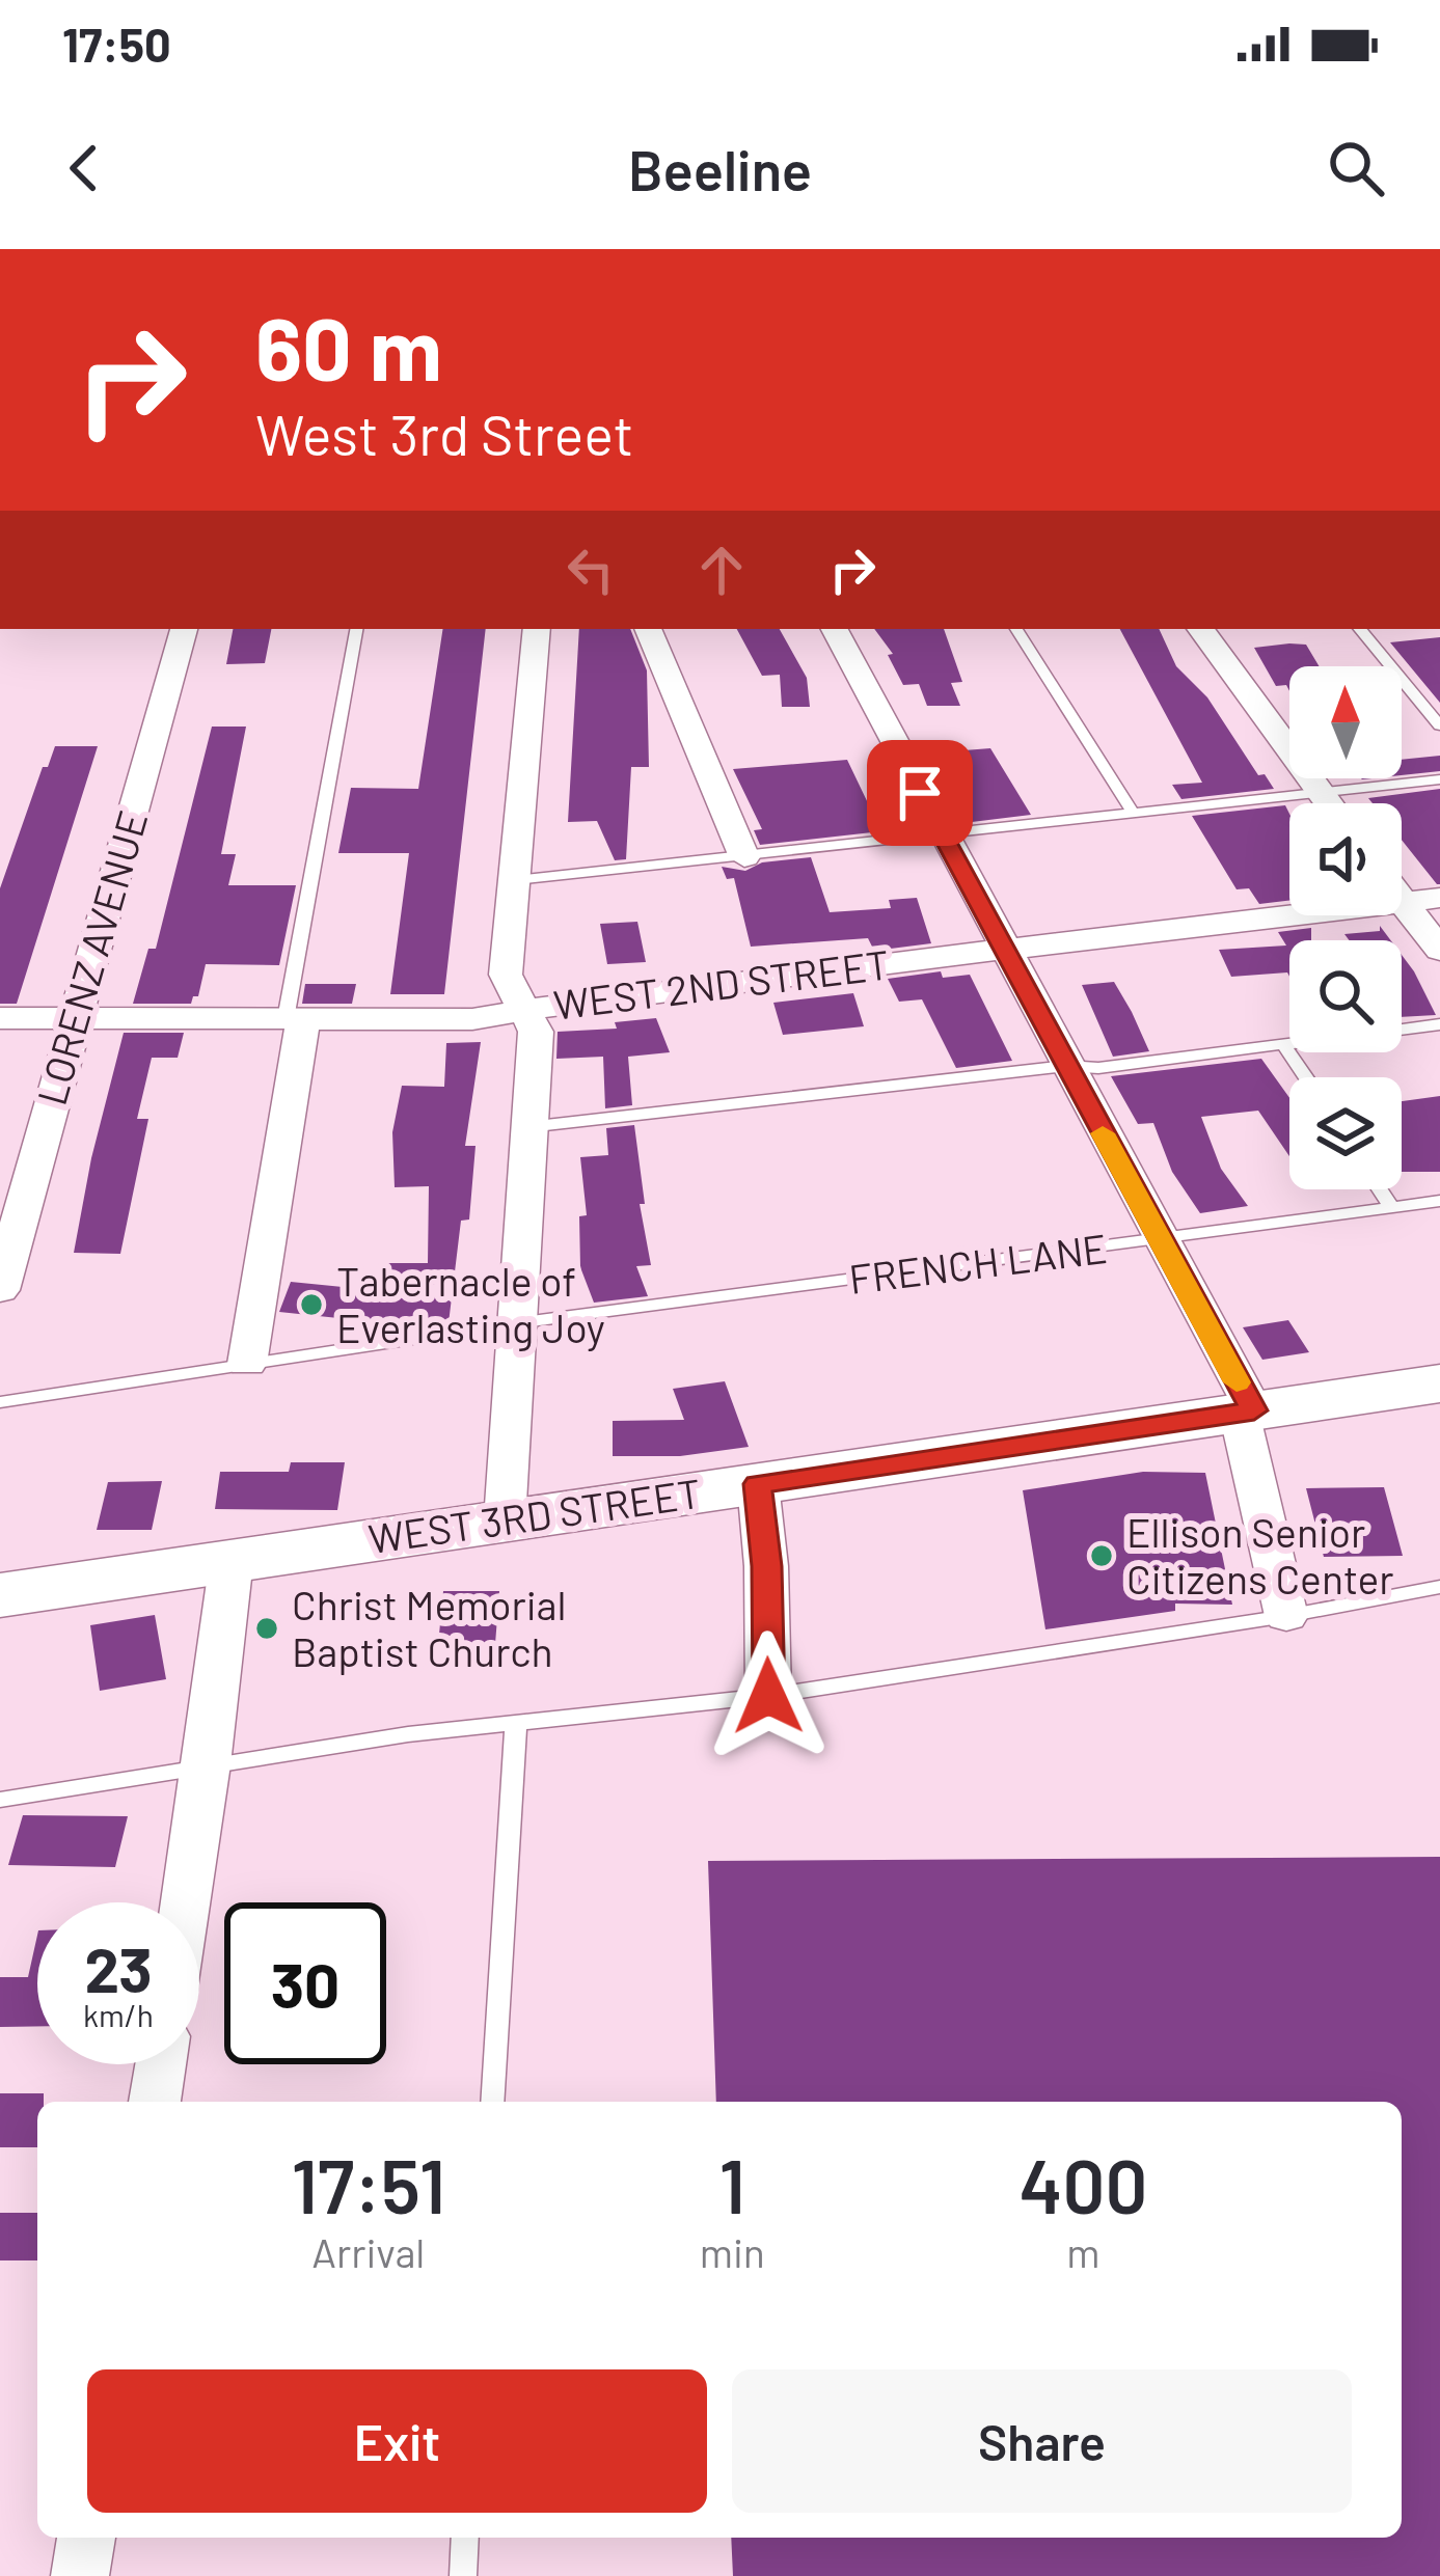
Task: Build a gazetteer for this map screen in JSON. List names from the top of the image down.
{
  "streets": {
    "main road": ["WEST 3RD STREET"],
    "street": ["LORENZ AVENUE", "WEST 2ND STREET"],
    "lane": ["FRENCH LANE"]
  },
  "crossings": [
    ["LORENZ AVENUE", "WEST 2ND STREET"]
  ],
  "places": ["Tabernacle of Everlasting Joy", "Ellison Senior Citizens Center", "Christ Memorial Baptist Church"],
  "north": "top",
  "page": {
    "status": "17:50",
    "header": "Beeline",
    "turn": ["60 m", "West 3rd Street"],
    "speed": "23 km/h",
    "limit": "30",
    "eta": [
      "17:51",
      "Arrival",
      "1",
      "min",
      "400",
      "m"
    ],
    "buttons": ["Exit", "Share"]
  }
}
